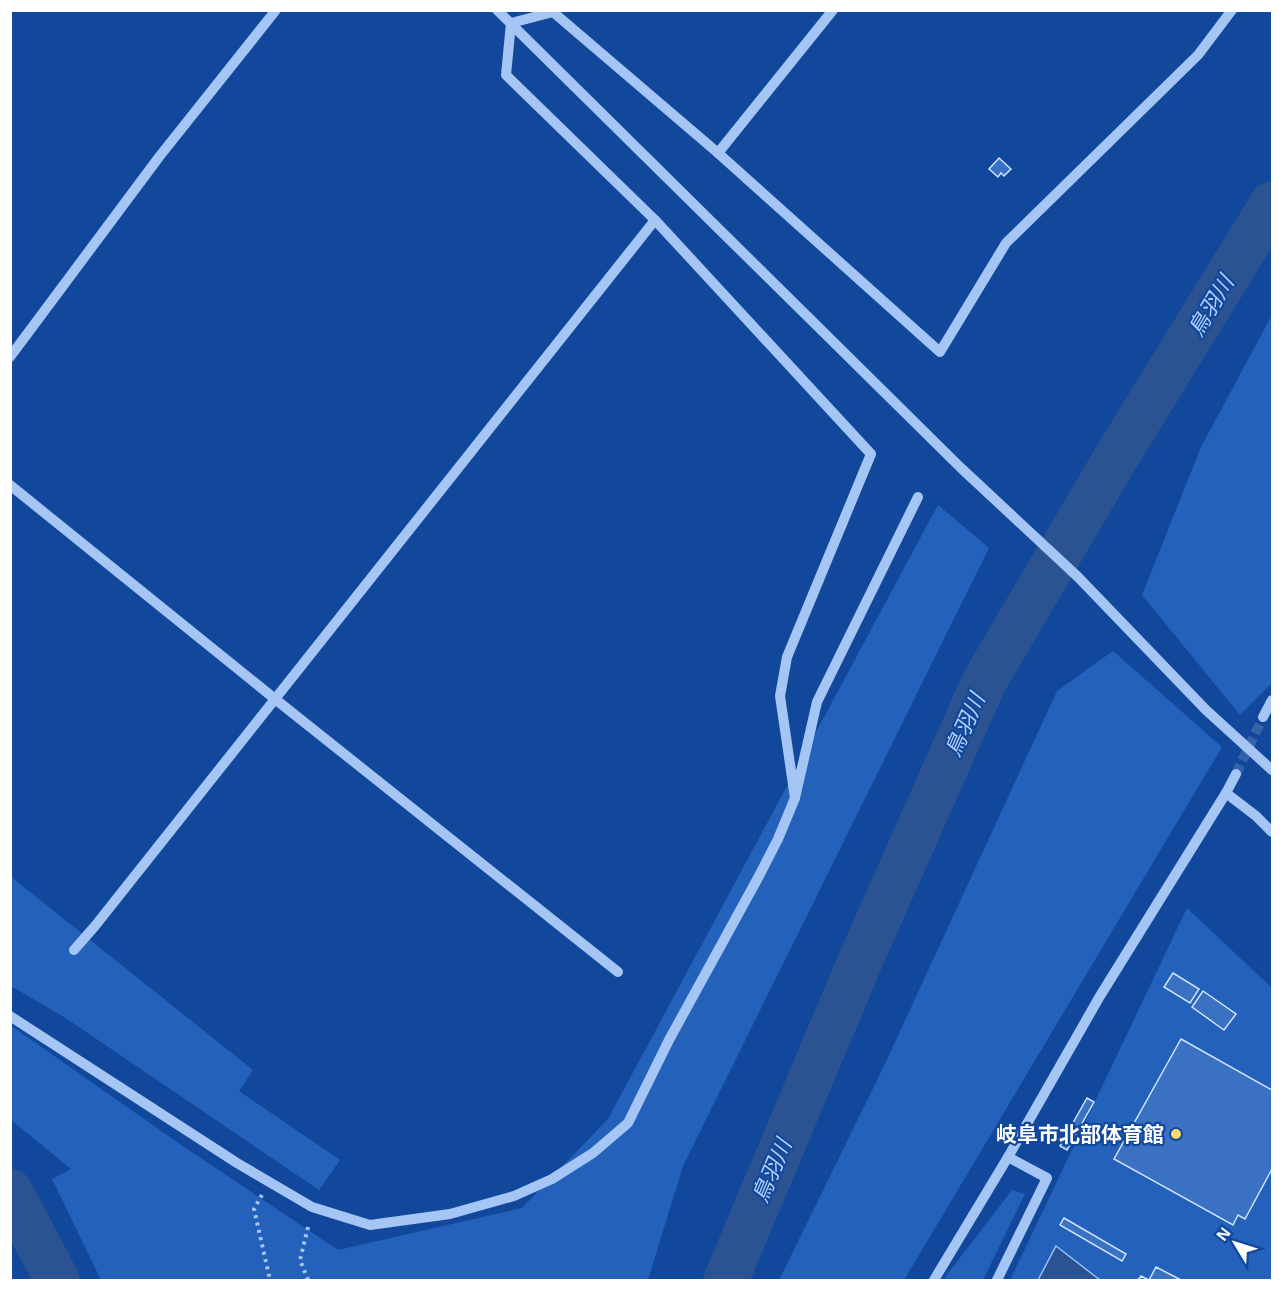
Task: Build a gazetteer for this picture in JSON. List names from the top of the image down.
{
  "water": ["鳥羽川"],
  "places": ["岐阜市北部体育館"],
  "north": "top left"
}
